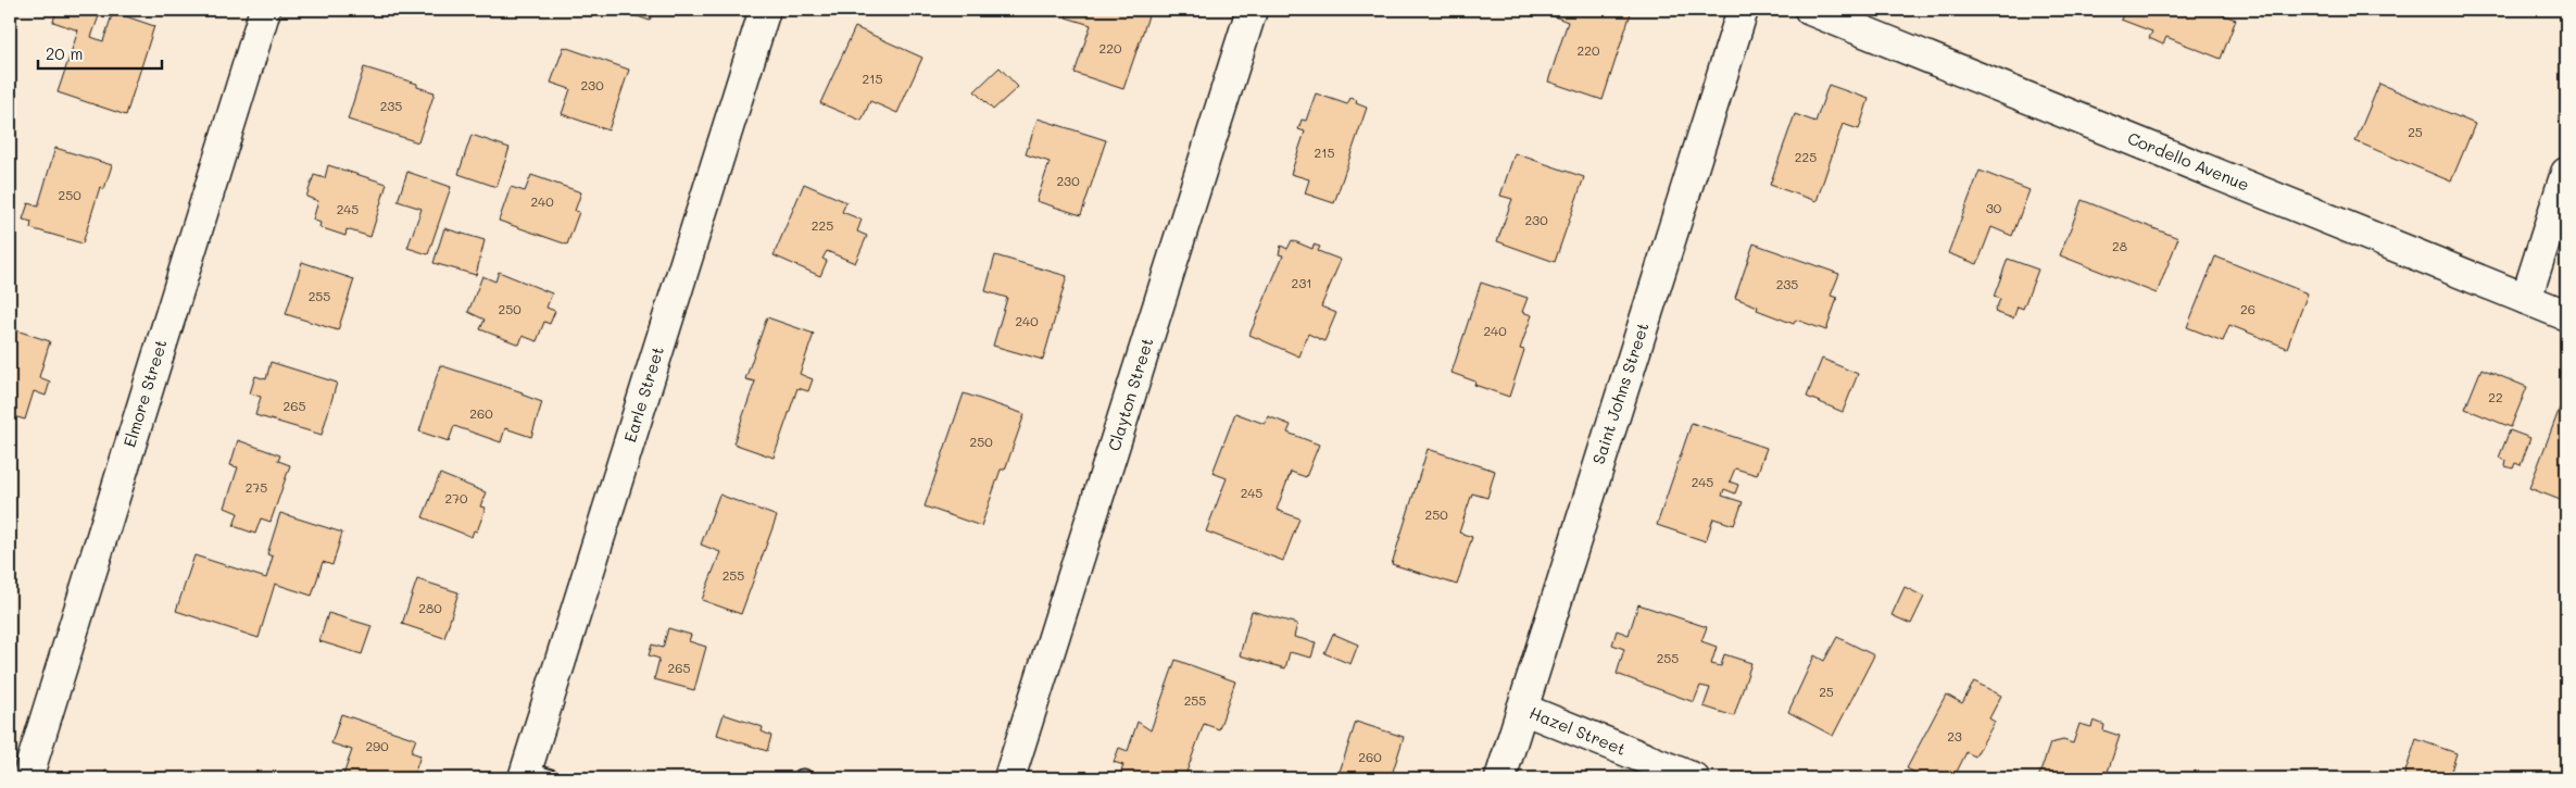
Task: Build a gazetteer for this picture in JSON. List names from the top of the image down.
{
  "streets": {
    "street": [
      "Cordello Avenue",
      "Elmore Street",
      "Saint Johns Street",
      "Earle Street",
      "Clayton Street",
      "Hazel Street"
    ]
  },
  "crossings": [
    ["Saint Johns Street", "Hazel Street"]
  ],
  "house_numbers": [
    "220",
    "220",
    "215",
    "230",
    "235",
    "25",
    "215",
    "225",
    "230",
    "250",
    "240",
    "30",
    "245",
    "230",
    "225",
    "28",
    "231",
    "235",
    "255",
    "250",
    "26",
    "240",
    "240",
    "22",
    "265",
    "260",
    "250",
    "245",
    "275",
    "245",
    "270",
    "250",
    "255",
    "280",
    "255",
    "265",
    "25",
    "255",
    "23",
    "290",
    "260"
  ],
  "scale_bar": "20 m"
}
